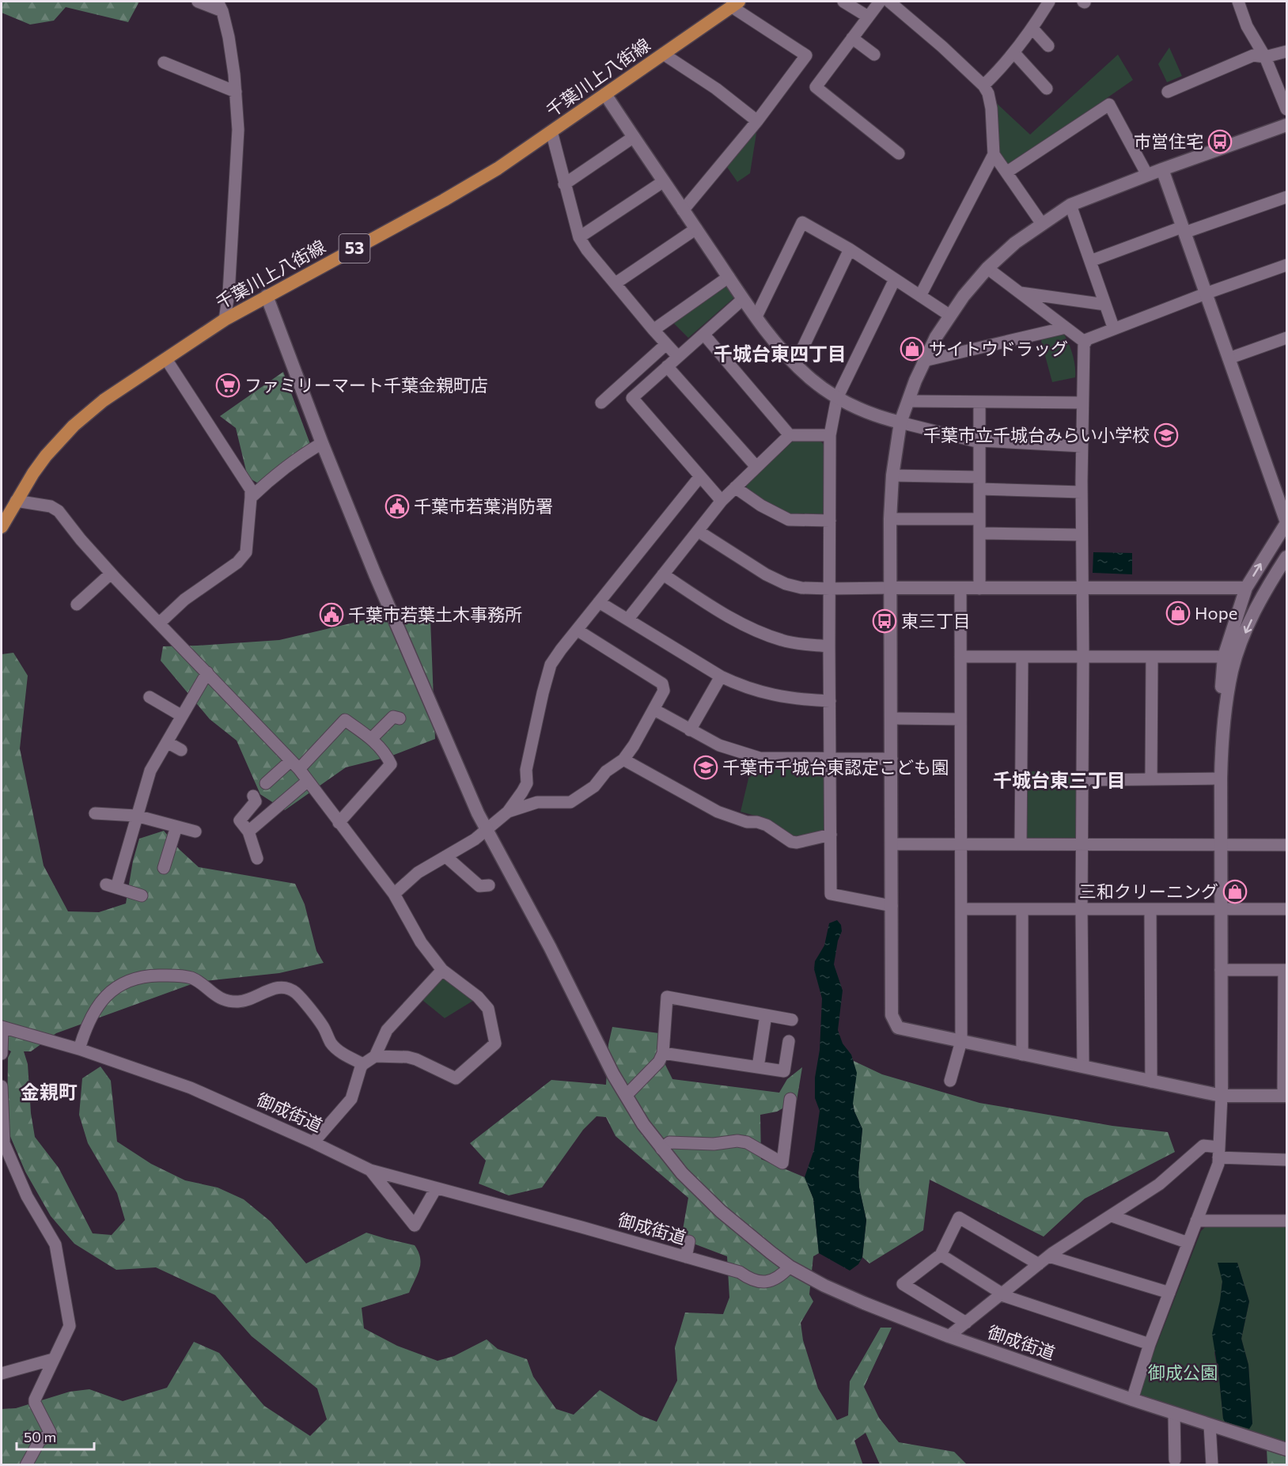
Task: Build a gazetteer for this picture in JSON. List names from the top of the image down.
{
  "streets": {
    "main road": ["千葉川上八街線", "53"],
    "street": ["御成街道"]
  },
  "districts": ["千城台東四丁目", "千城台東三丁目", "金親町"],
  "parks": ["御成公園"],
  "places": {
    "bus stop": ["市営住宅", "東三丁目"],
    "shop": ["サイトウドラッグ", "Hope", "三和クリーニング"],
    "supermarket": ["ファミリーマート千葉金親町店"],
    "school or university": ["千葉市立千城台みらい小学校", "千葉市千城台東認定こども園"],
    "public building": ["千葉市若葉消防署", "千葉市若葉土木事務所"]
  },
  "scale_bar": "50 m"
}
